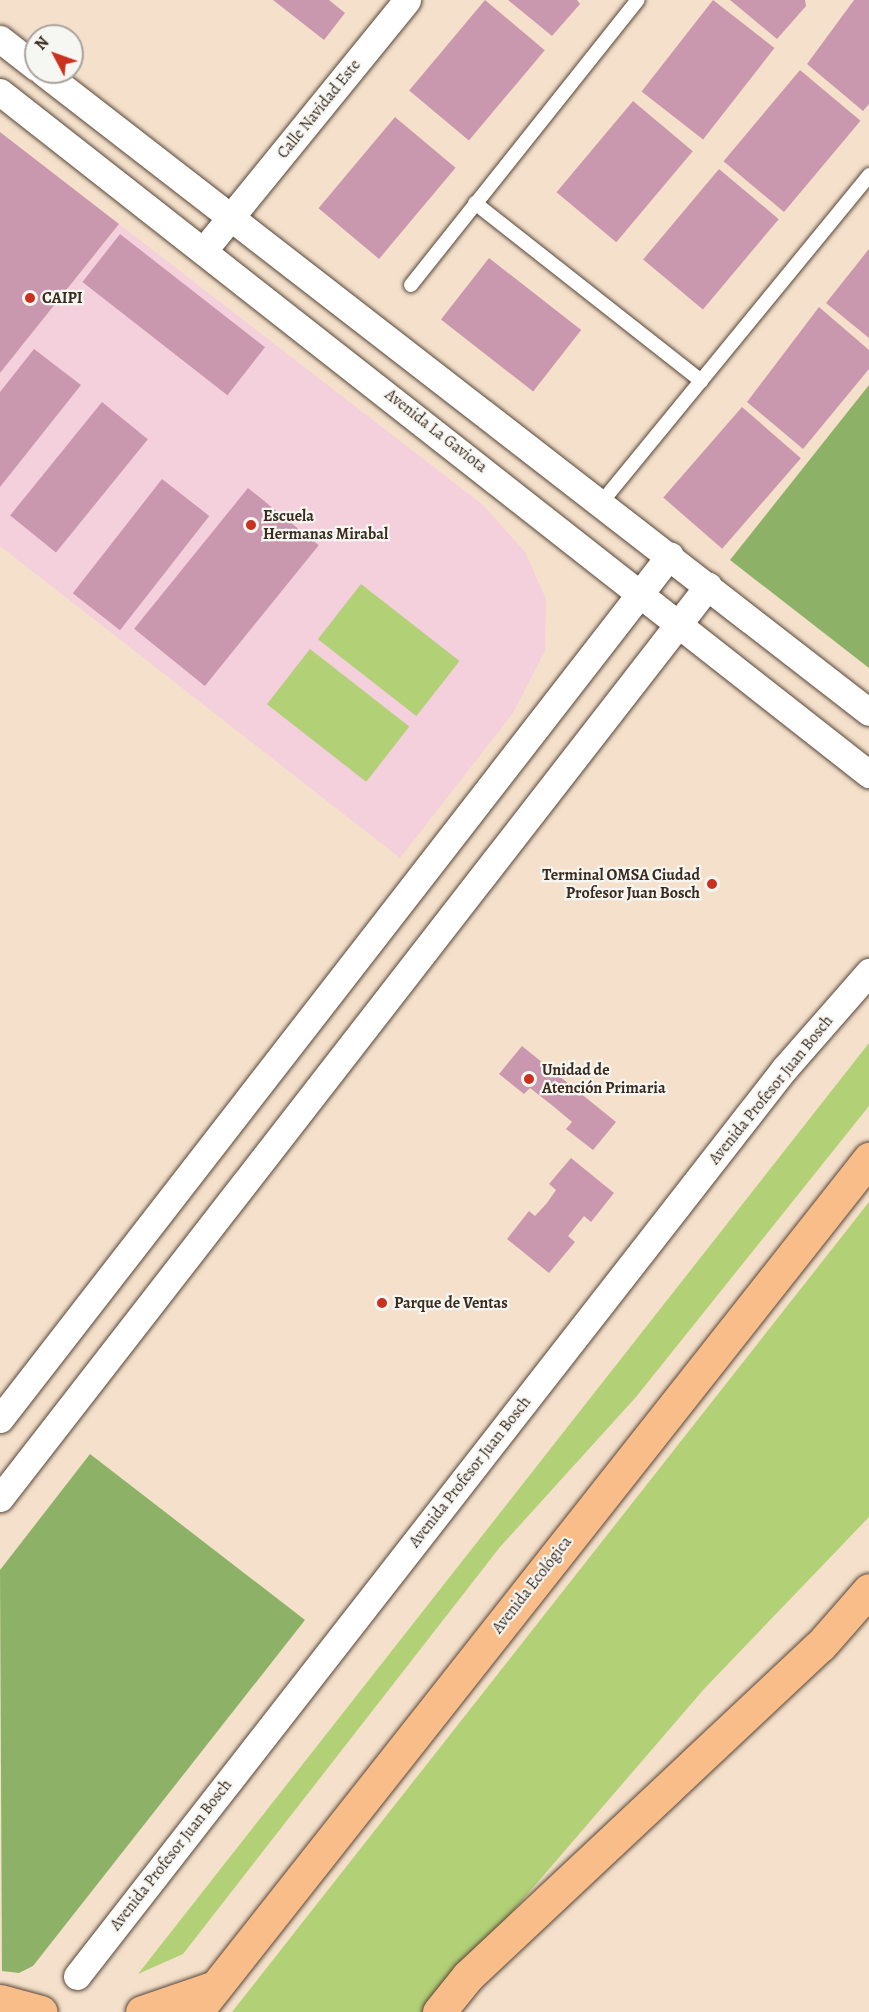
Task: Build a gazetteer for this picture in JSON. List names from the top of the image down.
{
  "streets": {
    "main road": ["Avenida Ecológica"],
    "street": ["Calle Navidad Este", "Avenida La Gaviota", "Avenida Profesor Juan Bosch"]
  },
  "crossings": [
    ["Calle Navidad Este", "Avenida La Gaviota"]
  ],
  "places": [
    "CAIPI",
    "Escuela Hermanas Mirabal",
    "Terminal OMSA Ciudad Profesor Juan Bosch",
    "Unidad de Atención Primaria",
    "Parque de Ventas"
  ],
  "north": "top left"
}
